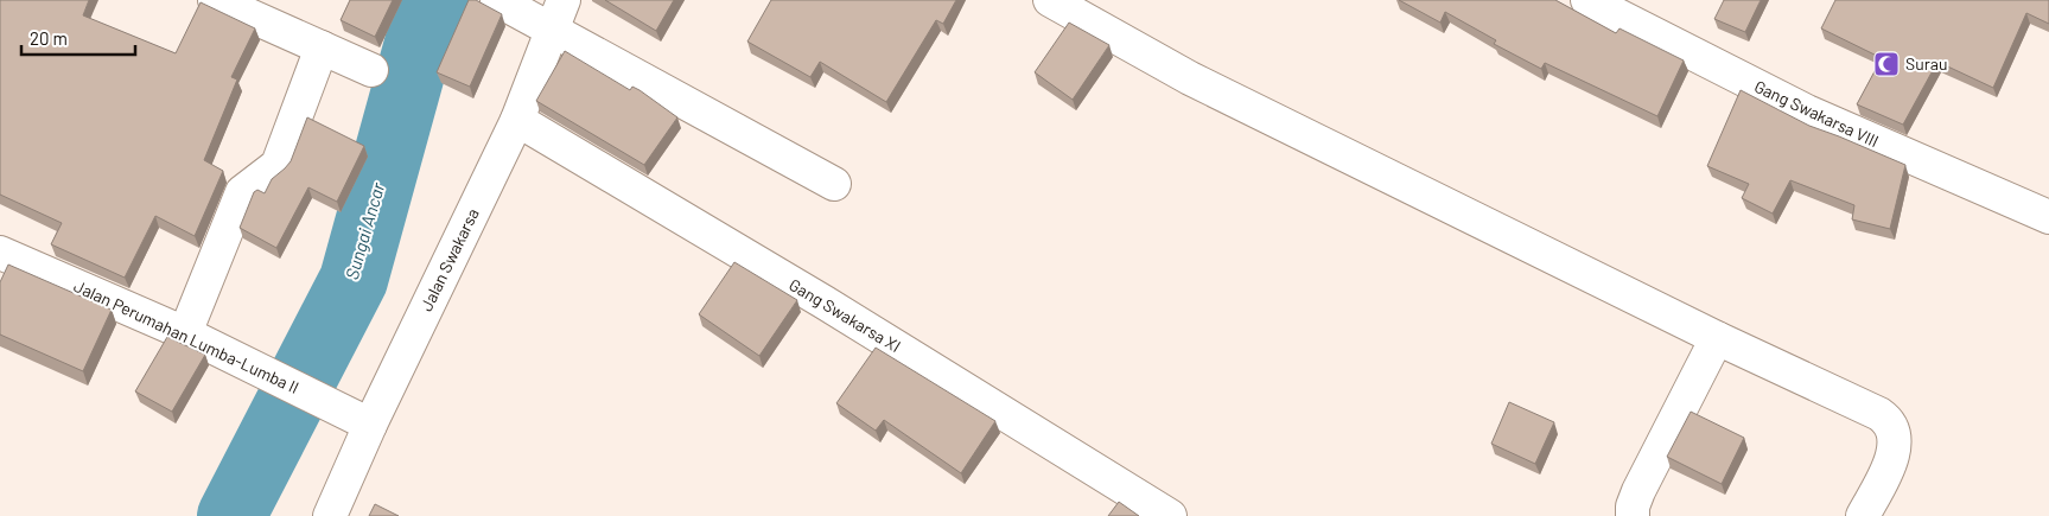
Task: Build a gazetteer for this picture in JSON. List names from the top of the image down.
{
  "streets": {
    "street": [
      "Gang Swakarsa VIII",
      "Jalan Swakarsa",
      "Gang Swakarsa XI",
      "Jalan Perumahan Lumba-Lumba II"
    ]
  },
  "crossings": [
    ["Jalan Swakarsa", "Gang Swakarsa XI"],
    ["Jalan Swakarsa", "Jalan Perumahan Lumba-Lumba II"]
  ],
  "water": ["Sungai Ancar"],
  "places": {
    "mosque": ["Surau"]
  },
  "scale_bar": "20 m"
}
